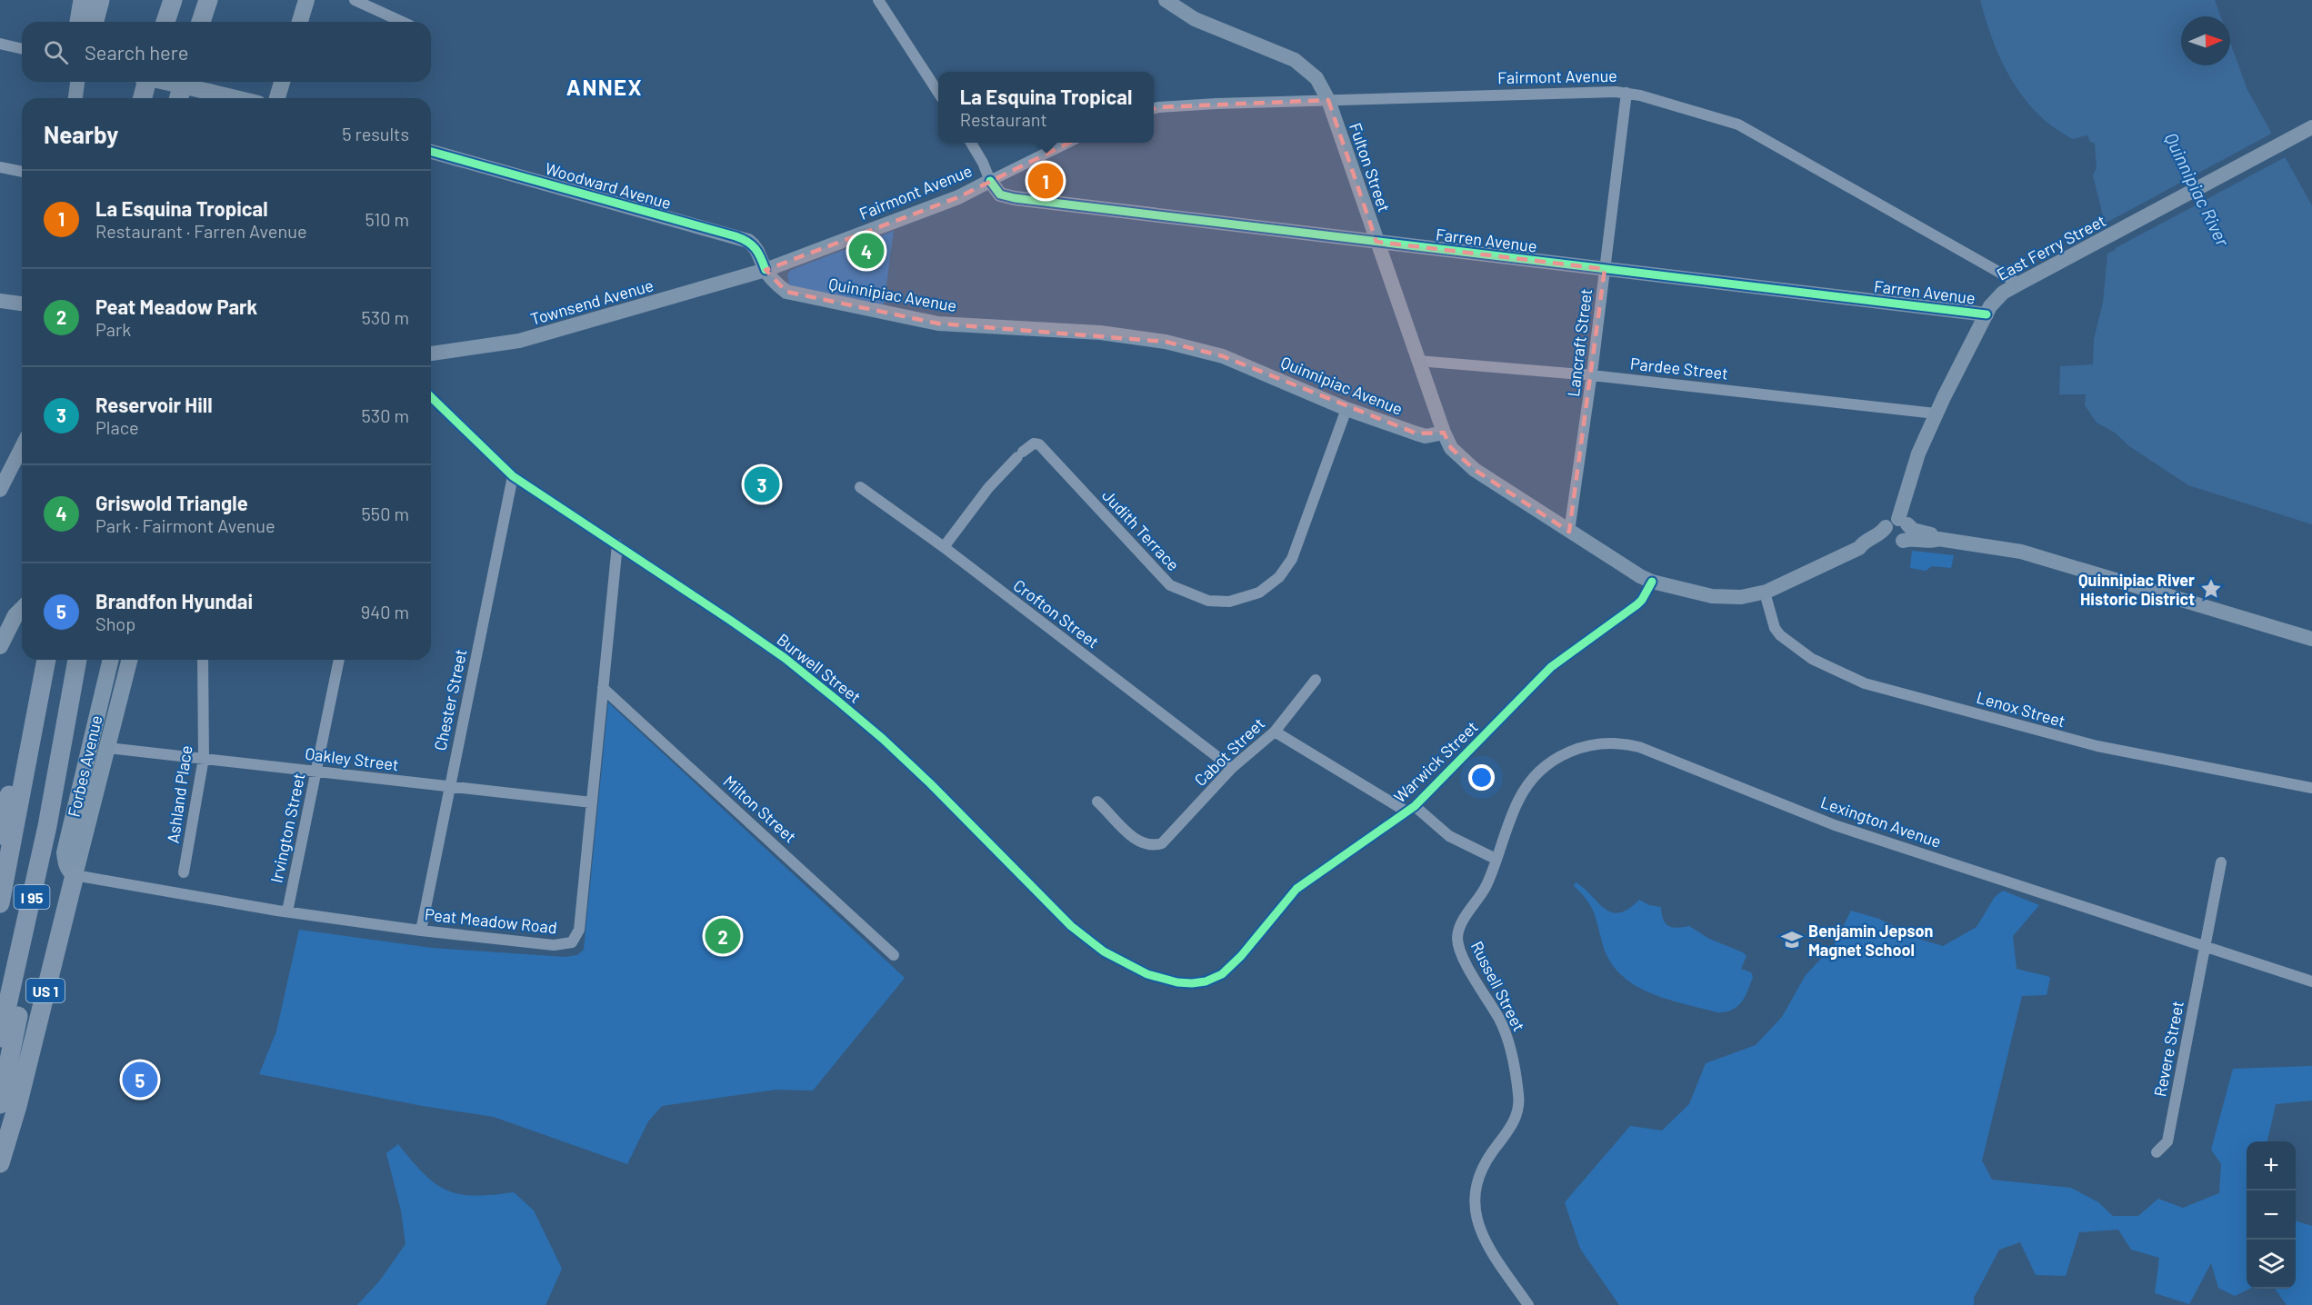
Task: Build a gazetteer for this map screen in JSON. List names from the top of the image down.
{
  "streets": {
    "highway": ["Forbes Avenue", "I 95", "US 1"],
    "main road": [
      "Fairmont Avenue",
      "Fulton Street",
      "Woodward Avenue",
      "Farren Avenue",
      "East Ferry Street",
      "Quinnipiac Avenue",
      "Townsend Avenue"
    ],
    "street": [
      "Lancraft Street",
      "Pardee Street",
      "Judith Terrace",
      "Crofton Street",
      "Burwell Street",
      "Chester Street",
      "Lenox Street",
      "Cabot Street",
      "Oakley Street",
      "Warwick Street",
      "Ashland Place",
      "Milton Street",
      "Lexington Avenue",
      "Irvington Street",
      "Peat Meadow Road",
      "Russell Street",
      "Revere Street"
    ]
  },
  "crossings": [
    ["Fairmont Avenue", "Fulton Street"],
    ["Fairmont Avenue", "Woodward Avenue"],
    ["Fairmont Avenue", "Farren Avenue"],
    ["Fairmont Avenue", "East Ferry Street"],
    ["Fairmont Avenue", "Quinnipiac Avenue"],
    ["Fairmont Avenue", "Townsend Avenue"],
    ["Fairmont Avenue", "Lancraft Street"],
    ["Fulton Street", "Farren Avenue"],
    ["Fulton Street", "Quinnipiac Avenue"],
    ["Fulton Street", "Pardee Street"],
    ["Woodward Avenue", "Quinnipiac Avenue"],
    ["Woodward Avenue", "Townsend Avenue"],
    ["Farren Avenue", "East Ferry Street"],
    ["Farren Avenue", "Lancraft Street"],
    ["East Ferry Street", "Pardee Street"],
    ["Quinnipiac Avenue", "Townsend Avenue"],
    ["Quinnipiac Avenue", "Judith Terrace"],
    ["Lancraft Street", "Pardee Street"],
    ["Judith Terrace", "Crofton Street"],
    ["Crofton Street", "Cabot Street"],
    ["Burwell Street", "Chester Street"],
    ["Burwell Street", "Warwick Street"],
    ["Burwell Street", "Peat Meadow Road"],
    ["Chester Street", "Oakley Street"],
    ["Chester Street", "Peat Meadow Road"],
    ["Oakley Street", "Forbes Avenue"],
    ["Oakley Street", "Ashland Place"],
    ["Oakley Street", "Irvington Street"],
    ["Oakley Street", "Peat Meadow Road"],
    ["Forbes Avenue", "Peat Meadow Road"],
    ["Forbes Avenue", "US 1"],
    ["Milton Street", "Peat Meadow Road"],
    ["Lexington Avenue", "Russell Street"],
    ["Lexington Avenue", "Revere Street"],
    ["Irvington Street", "Peat Meadow Road"]
  ],
  "districts": ["ANNEX"],
  "water": ["Quinnipiac River"],
  "places": {
    "place": ["Quinnipiac River Historic District"],
    "school or university": ["Benjamin Jepson Magnet School"]
  },
  "north": "right",
  "page": {
    "search": "Search here",
    "popup": ["La Esquina Tropical", "Restaurant"],
    "heading": ["Nearby", "5 results"],
    "pins": [
      "1",
      "4",
      "3",
      "2",
      "5"
    ],
    "list": [
      {
        "mark": "1",
        "name": "La Esquina Tropical",
        "note": "Restaurant · Farren Avenue",
        "value": "510 m"
      },
      {
        "mark": "2",
        "name": "Peat Meadow Park",
        "note": "Park",
        "value": "530 m"
      },
      {
        "mark": "3",
        "name": "Reservoir Hill",
        "note": "Place",
        "value": "530 m"
      },
      {
        "mark": "4",
        "name": "Griswold Triangle",
        "note": "Park · Fairmont Avenue",
        "value": "550 m"
      },
      {
        "mark": "5",
        "name": "Brandfon Hyundai",
        "note": "Shop",
        "value": "940 m"
      }
    ],
    "map_buttons": ["+", "−"]
  }
}
